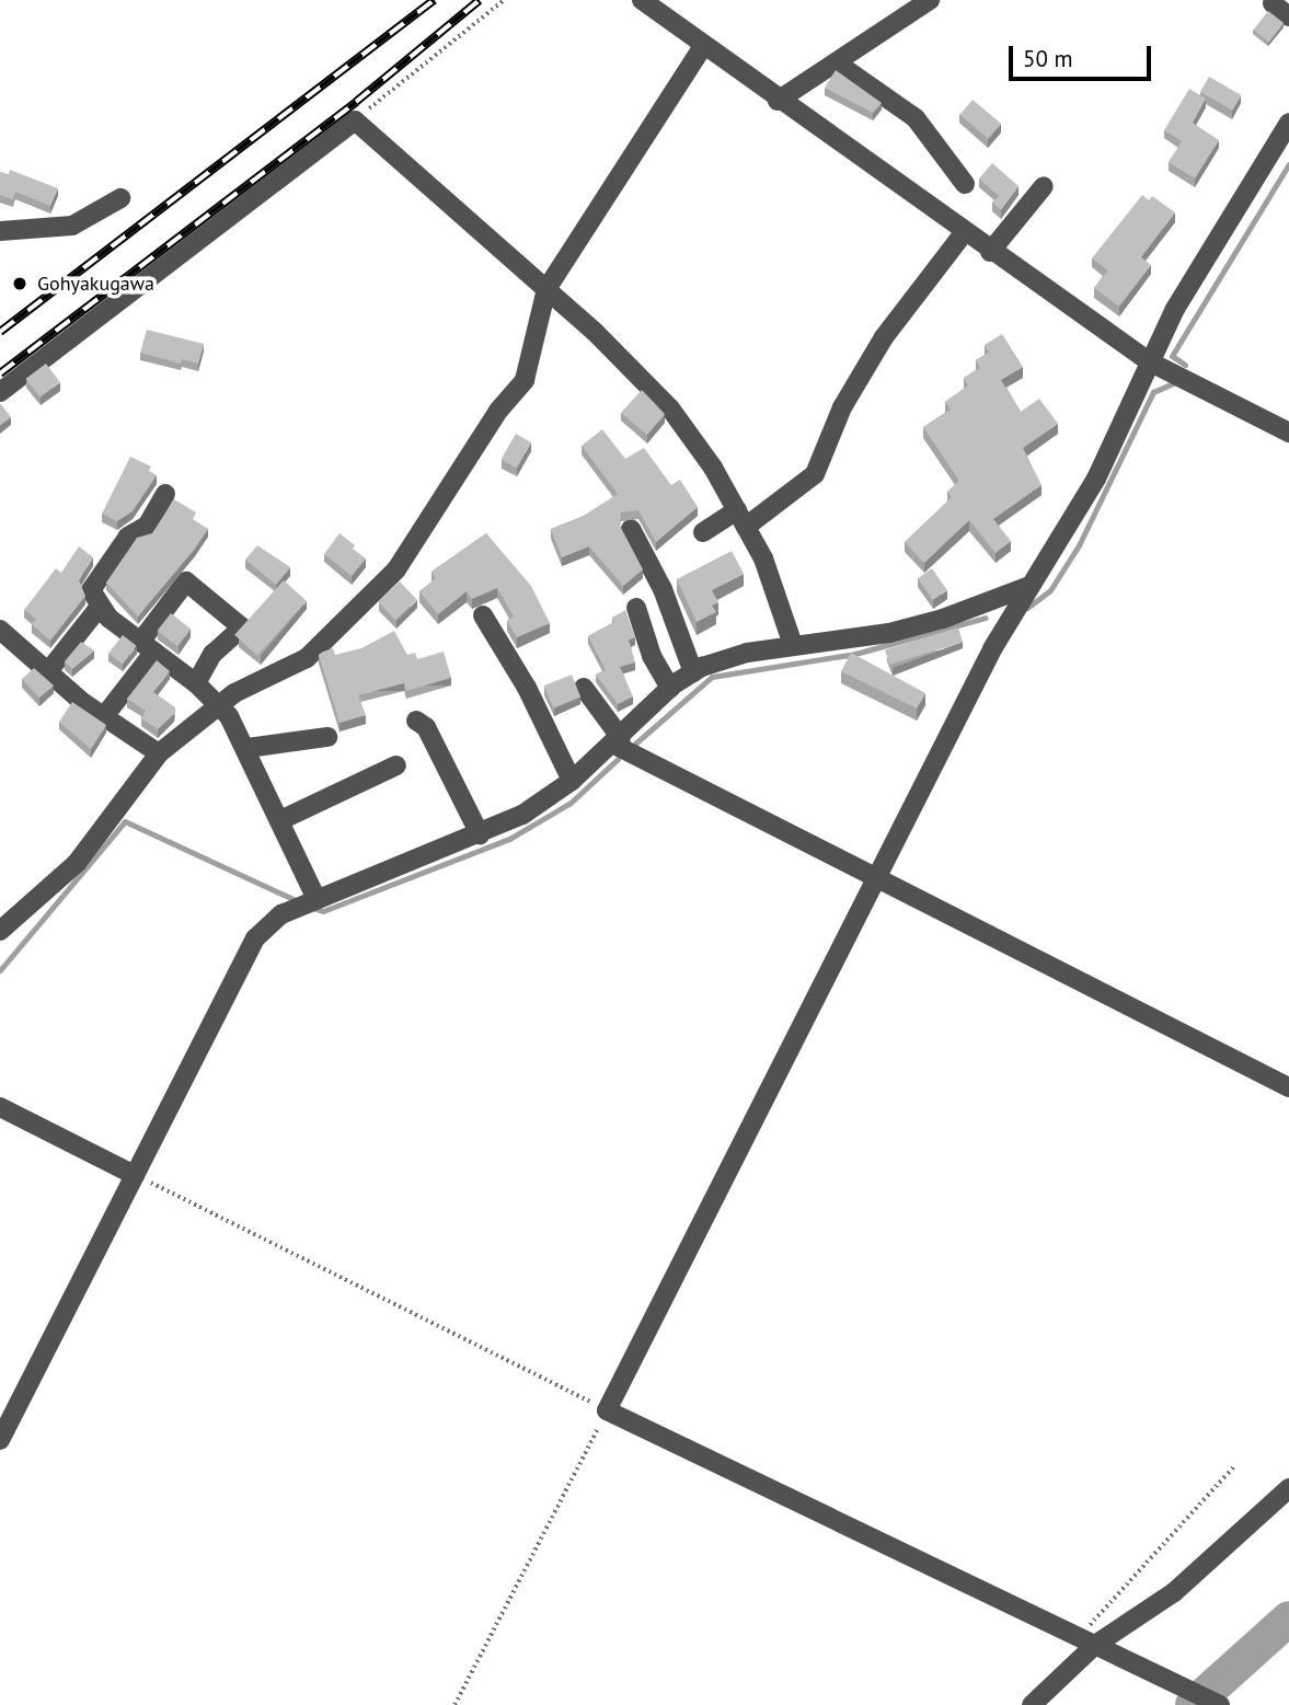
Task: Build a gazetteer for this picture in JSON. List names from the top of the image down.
{
  "places": ["Gohyakugawa"],
  "scale_bar": "50 m"
}
